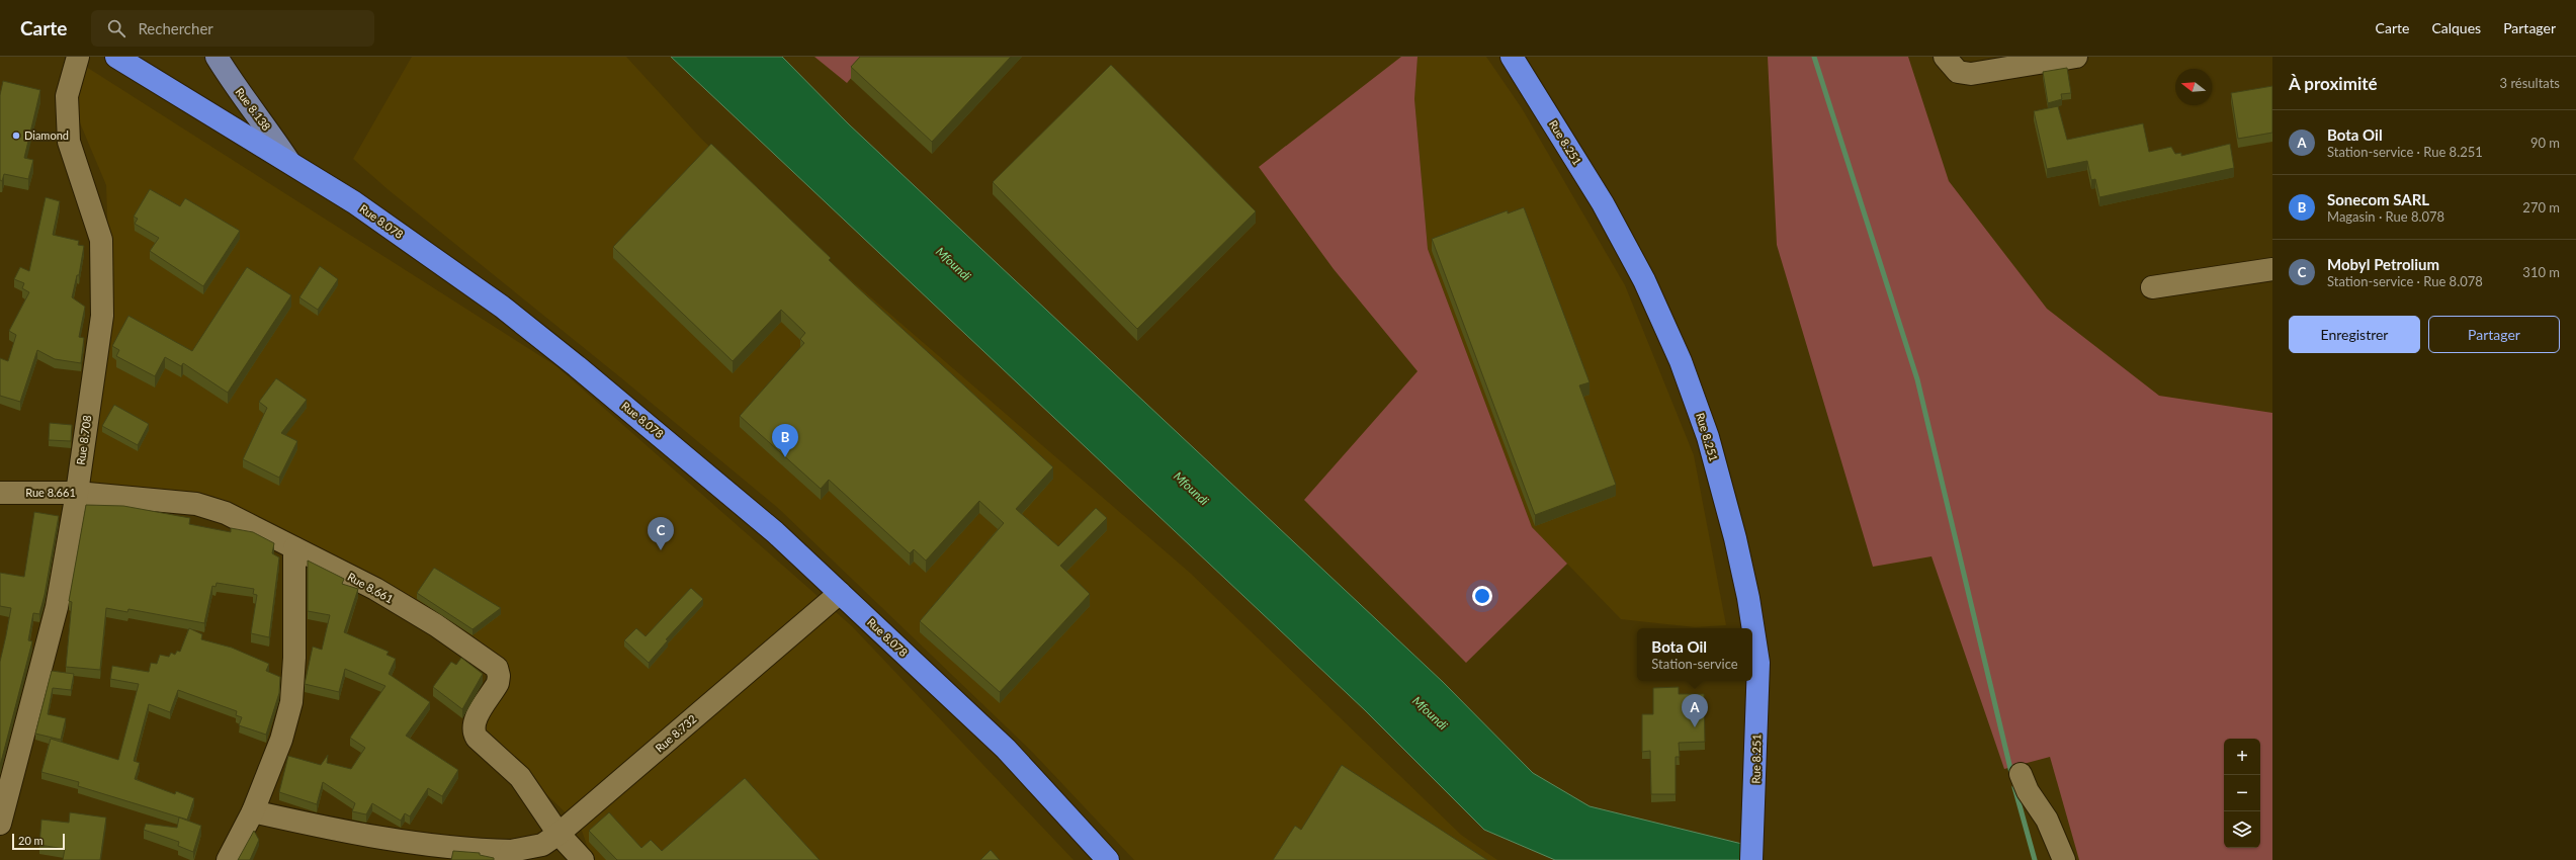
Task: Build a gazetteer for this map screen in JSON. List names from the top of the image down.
{
  "streets": {
    "highway": ["Rue 8.251", "Rue 8.078"],
    "main road": ["Rue 8.138"],
    "street": ["Rue 8.708", "Rue 8.661", "Rue 8.732"]
  },
  "crossings": [
    ["Rue 8.138", "Rue 8.078"],
    ["Rue 8.078", "Rue 8.732"],
    ["Rue 8.708", "Rue 8.661"],
    ["Rue 8.661", "Rue 8.732"]
  ],
  "water": ["Mfoundi"],
  "places": ["Diamond"],
  "scale_bar": "20 m",
  "north": "left",
  "page": {
    "header": "Carte",
    "search": "Rechercher",
    "nav": ["Carte", "Calques", "Partager"],
    "heading": ["À proximité", "3 résultats"],
    "list": [
      {
        "mark": "A",
        "name": "Bota Oil",
        "note": "Station-service · Rue 8.251",
        "value": "90 m"
      },
      {
        "mark": "B",
        "name": "Sonecom SARL",
        "note": "Magasin · Rue 8.078",
        "value": "270 m"
      },
      {
        "mark": "C",
        "name": "Mobyl Petrolium",
        "note": "Station-service · Rue 8.078",
        "value": "310 m"
      }
    ],
    "buttons": ["Enregistrer", "Partager"],
    "pins": ["B", "C", "A"],
    "popup": ["Bota Oil", "Station-service"],
    "map_buttons": ["+", "−"],
    "scale": "20 m"
  }
}
